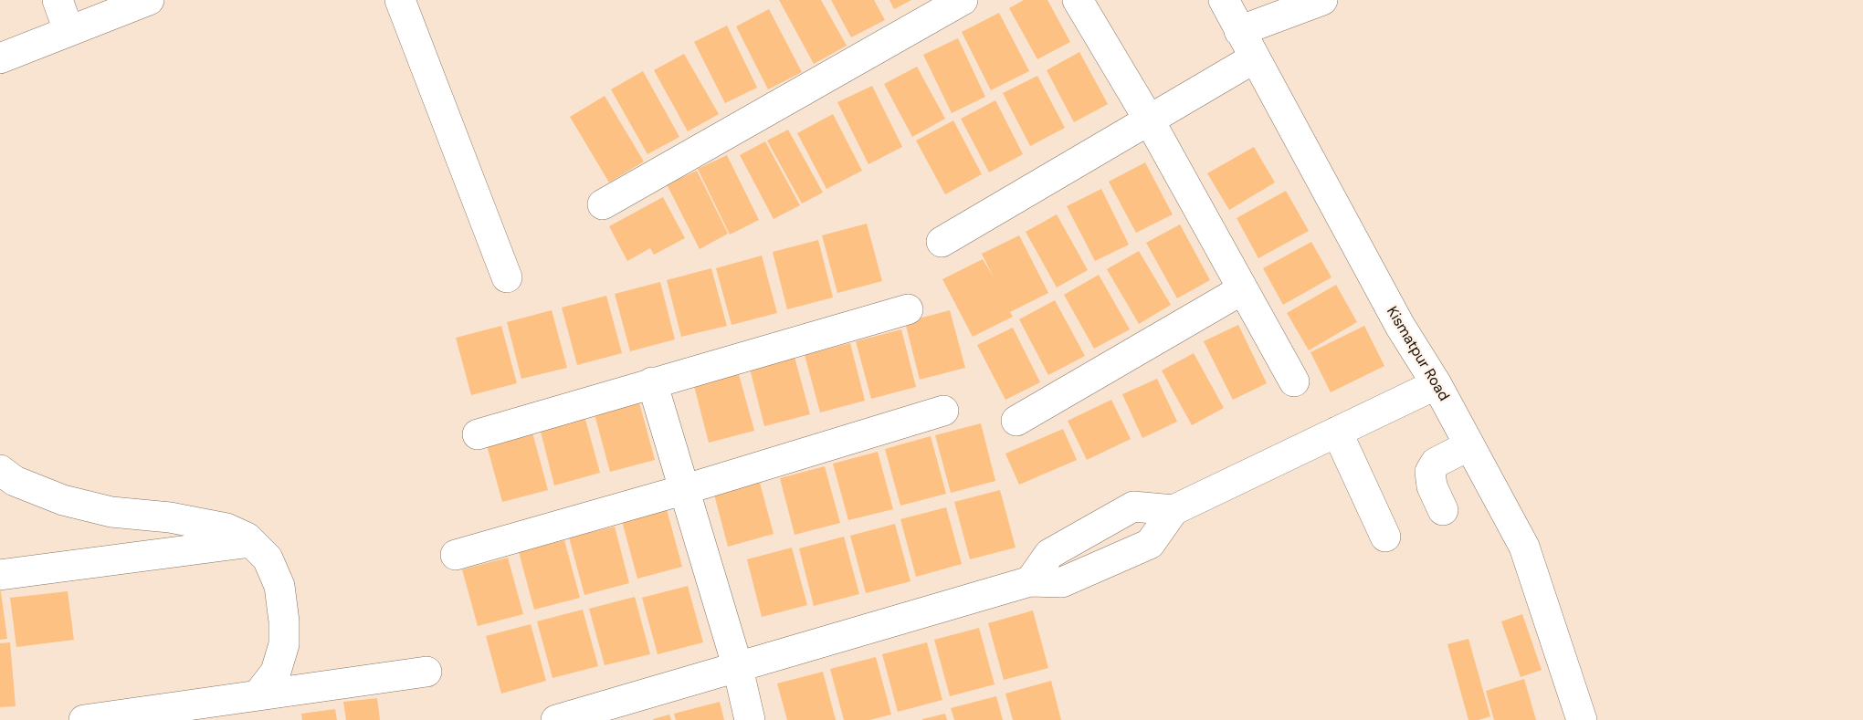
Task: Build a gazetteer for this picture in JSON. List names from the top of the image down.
{
  "streets": {
    "street": ["Kismatpur Road"]
  }
}
